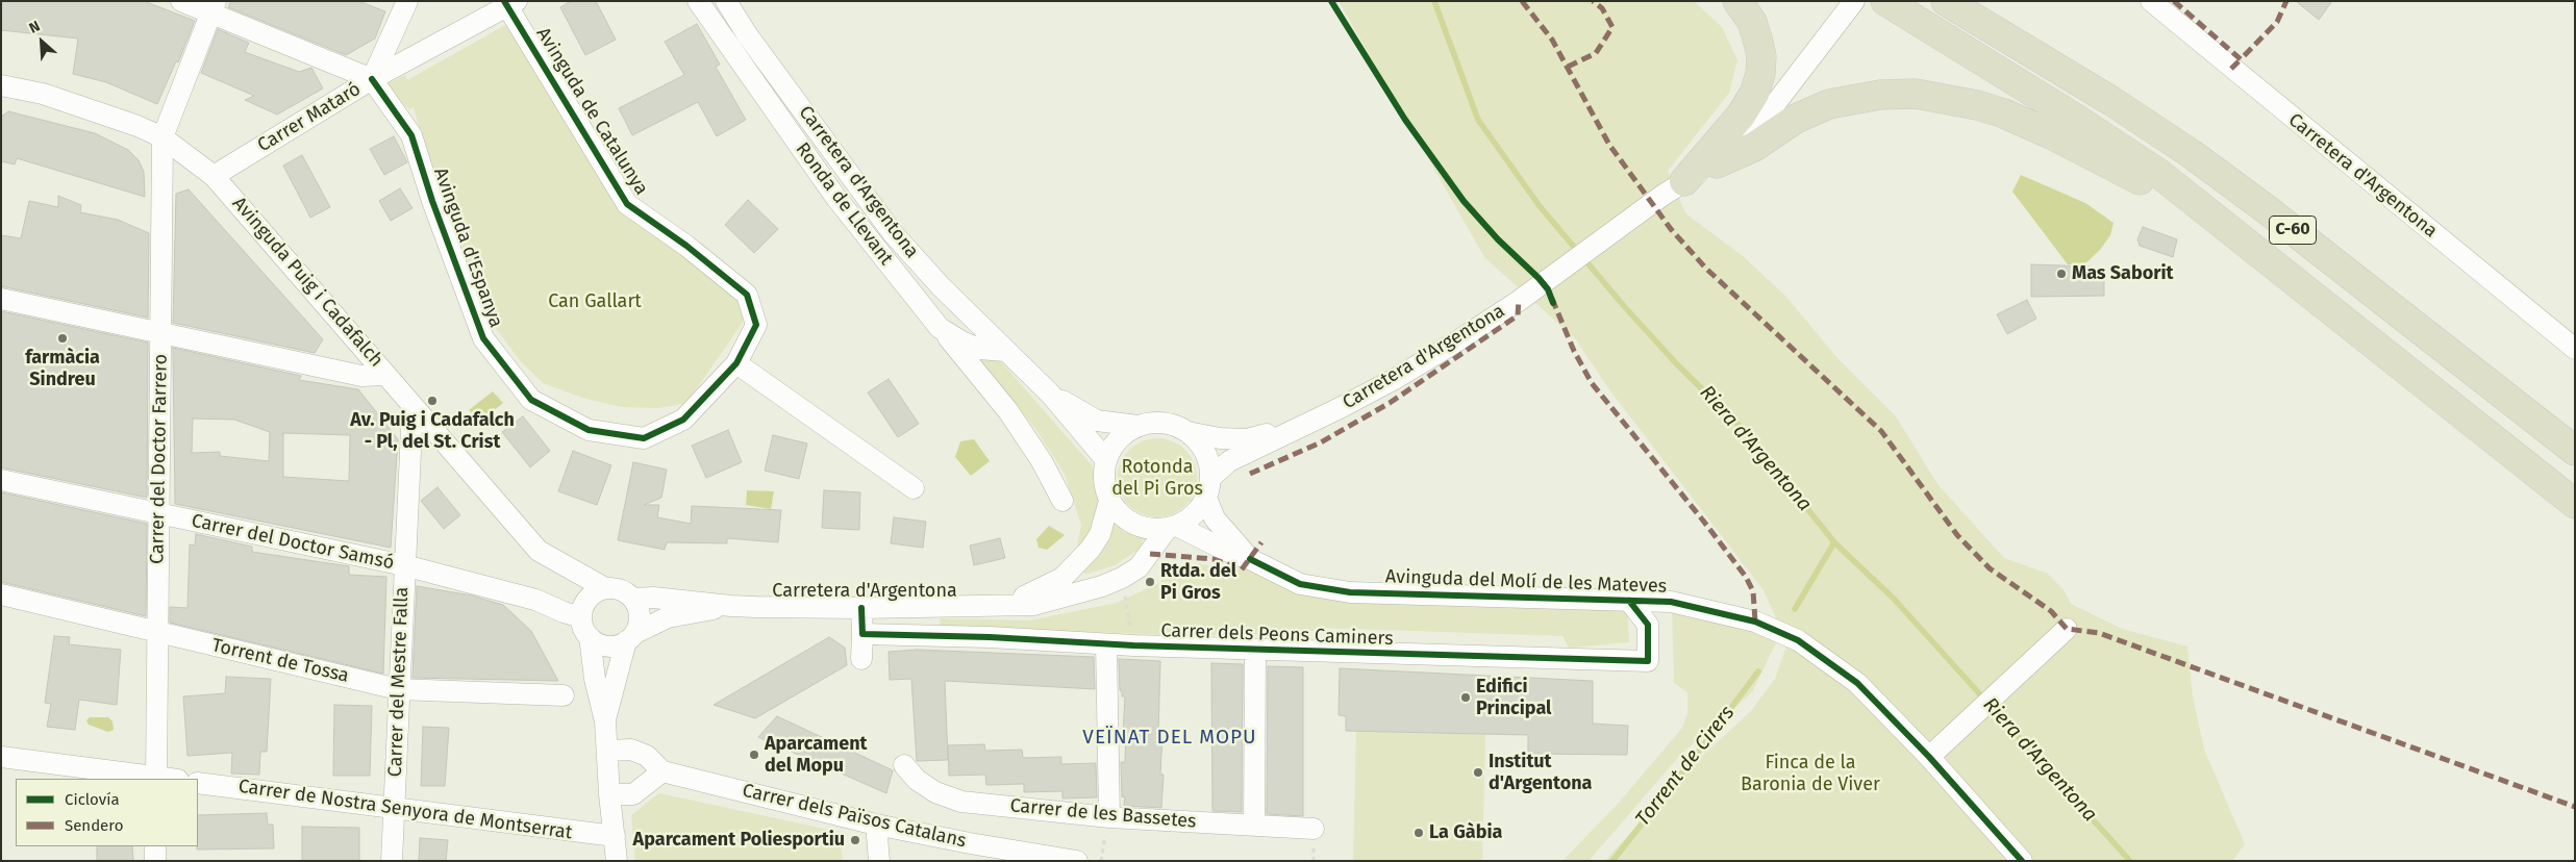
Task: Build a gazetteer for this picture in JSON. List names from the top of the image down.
{
  "streets": {
    "highway": ["C-60"],
    "street": [
      "Avinguda de Catalunya",
      "Carrer Mataró",
      "Carretera d'Argentona",
      "Ronda de Llevant",
      "Avinguda d'Espanya",
      "Avinguda Puig i Cadafalch",
      "Carrer del Doctor Farrero",
      "Carrer del Doctor Samsó",
      "Avinguda del Molí de les Mateves",
      "Carrer dels Peons Caminers",
      "Torrent de Tossa",
      "Carrer del Mestre Falla",
      "Carrer de Nostra Senyora de Montserrat",
      "Carrer de les Bassetes",
      "Carrer dels Països Catalans"
    ]
  },
  "crossings": [
    ["Avinguda de Catalunya", "Carrer Mataró"],
    ["Avinguda de Catalunya", "Avinguda d'Espanya"],
    ["Carrer Mataró", "Avinguda d'Espanya"],
    ["Carrer Mataró", "Avinguda Puig i Cadafalch"],
    ["Carretera d'Argentona", "Ronda de Llevant"],
    ["Carretera d'Argentona", "Avinguda Puig i Cadafalch"],
    ["Carretera d'Argentona", "Carrer del Doctor Samsó"],
    ["Avinguda Puig i Cadafalch", "Carrer del Doctor Farrero"],
    ["Avinguda Puig i Cadafalch", "Carrer del Doctor Samsó"],
    ["Avinguda Puig i Cadafalch", "Carrer del Mestre Falla"],
    ["Carrer del Doctor Farrero", "Carrer del Doctor Samsó"],
    ["Carrer del Doctor Farrero", "Torrent de Tossa"],
    ["Carrer del Doctor Samsó", "Carrer del Mestre Falla"],
    ["Avinguda del Molí de les Mateves", "Carrer dels Peons Caminers"],
    ["Torrent de Tossa", "Carrer del Mestre Falla"],
    ["Carrer del Mestre Falla", "Carrer de Nostra Senyora de Montserrat"]
  ],
  "districts": ["VEÏNAT DEL MOPU"],
  "water": ["Riera d'Argentona", "Torrent de Cirers"],
  "parks": ["Can Gallart", "Rotonda del Pi Gros", "Finca de la Baronia de Viver"],
  "places": [
    "Mas Saborit",
    "farmàcia Sindreu",
    "Av. Puig i Cadafalch - Pl, del St. Crist",
    "Rtda. del Pi Gros",
    "Edifici Principal",
    "Aparcament del Mopu",
    "Institut d'Argentona",
    "La Gàbia",
    "Aparcament Poliesportiu"
  ],
  "legend": ["Ciclovía", "Sendero"],
  "north": "top left"
}
